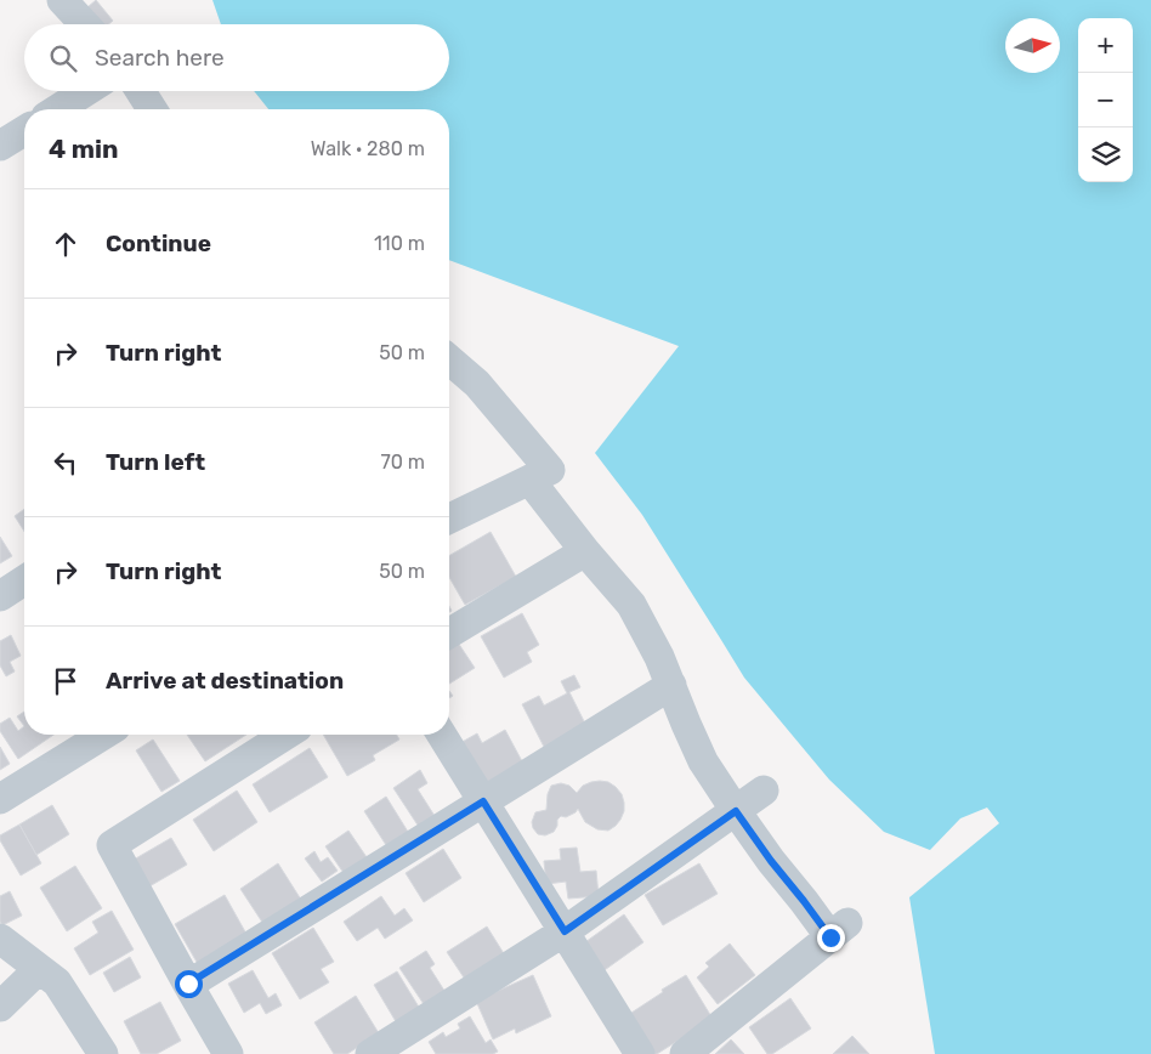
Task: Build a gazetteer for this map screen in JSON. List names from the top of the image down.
{
  "north": "right",
  "page": {
    "map_buttons": ["+", "−"],
    "search": "Search here",
    "heading": ["4 min", "Walk · 280 m"],
    "list": [
      ["Continue", "110 m"],
      ["Turn right", "50 m"],
      ["Turn left", "70 m"],
      ["Turn right", "50 m"],
      "Arrive at destination"
    ]
  }
}
